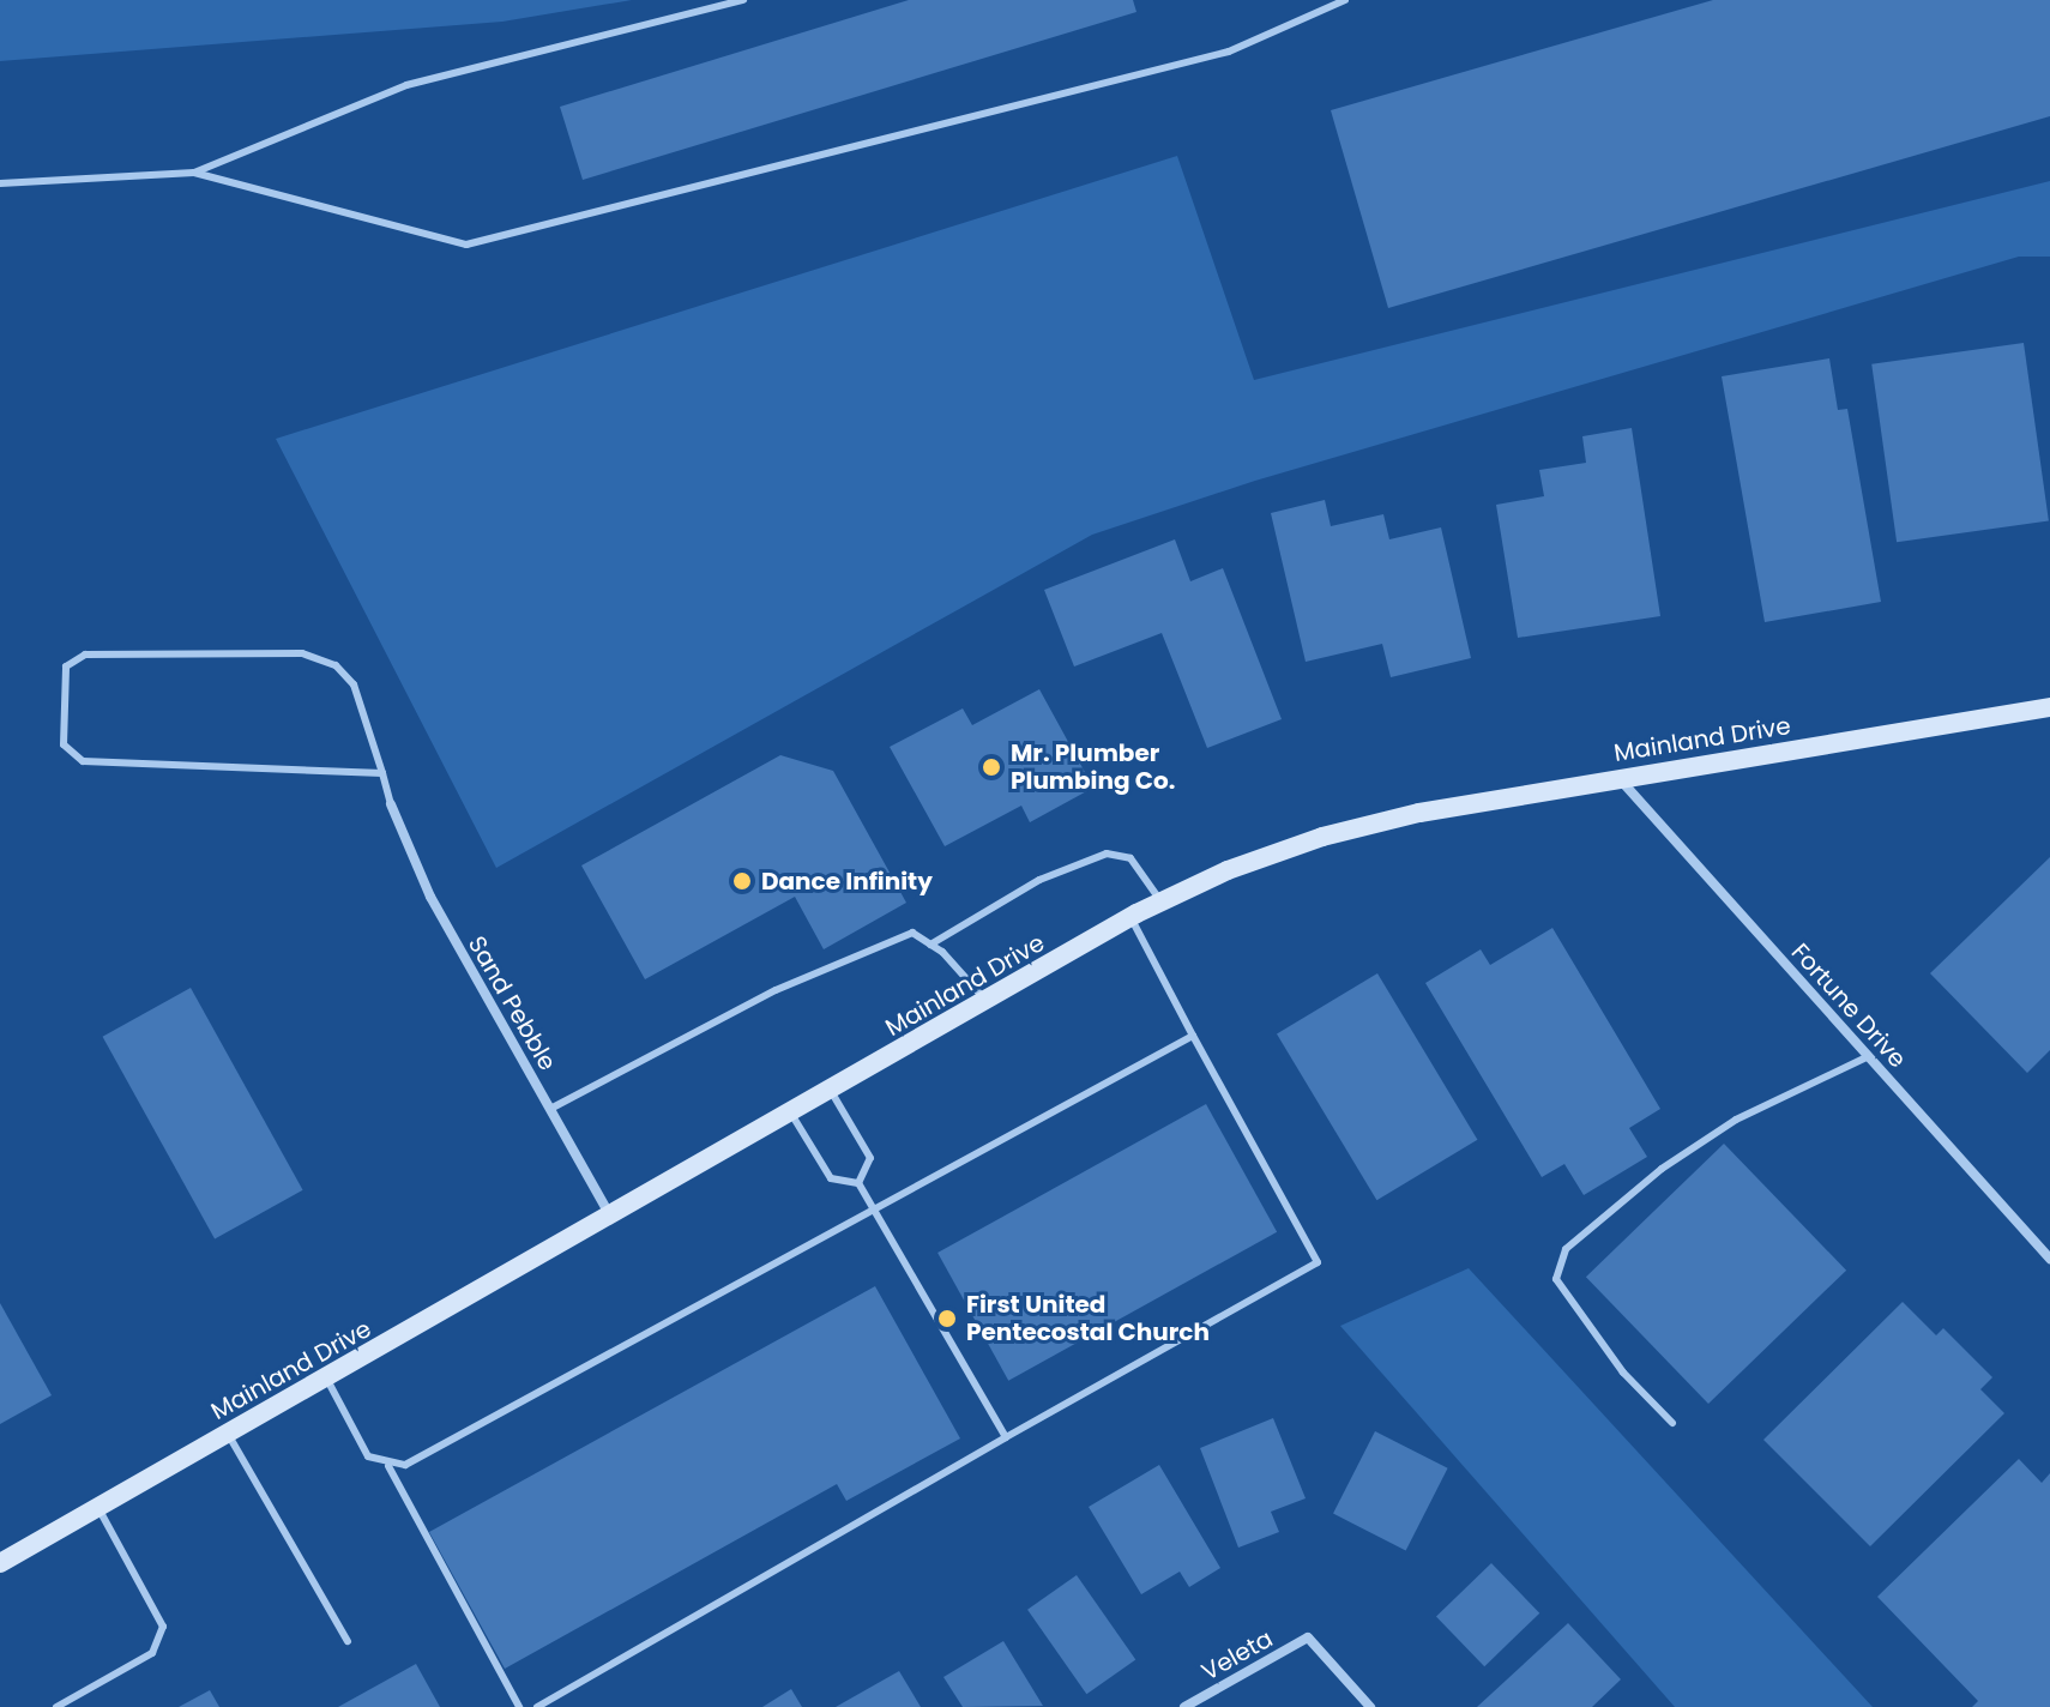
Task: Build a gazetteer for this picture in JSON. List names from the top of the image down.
{
  "streets": {
    "main road": ["Mainland Drive"],
    "street": ["Sand Pebble", "Fortune Drive", "Veleta"]
  },
  "crossings": [
    ["Mainland Drive", "Sand Pebble"],
    ["Mainland Drive", "Fortune Drive"]
  ],
  "places": ["Mr. Plumber Plumbing Co.", "Dance Infinity", "First United Pentecostal Church"]
}
